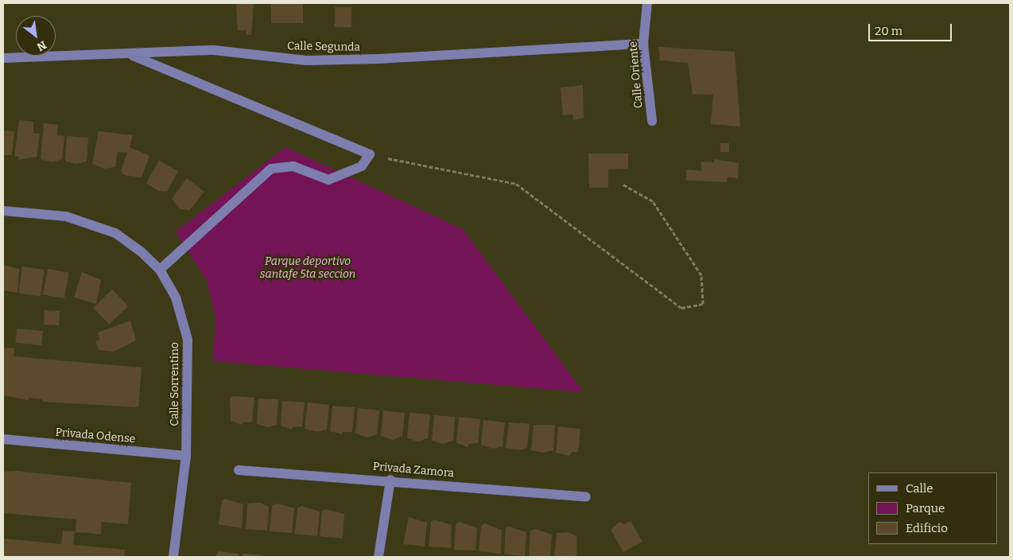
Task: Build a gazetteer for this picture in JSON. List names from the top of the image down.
{
  "streets": {
    "street": [
      "Calle Segunda",
      "Calle Oriente",
      "Calle Sorrentino",
      "Privada Odense",
      "Privada Zamora"
    ]
  },
  "crossings": [
    ["Calle Segunda", "Calle Oriente"],
    ["Calle Sorrentino", "Privada Odense"]
  ],
  "parks": ["Parque deportivo santafe 5ta seccion"],
  "legend": ["Calle", "Parque", "Edificio"],
  "scale_bar": "20 m",
  "north": "bottom right"
}
